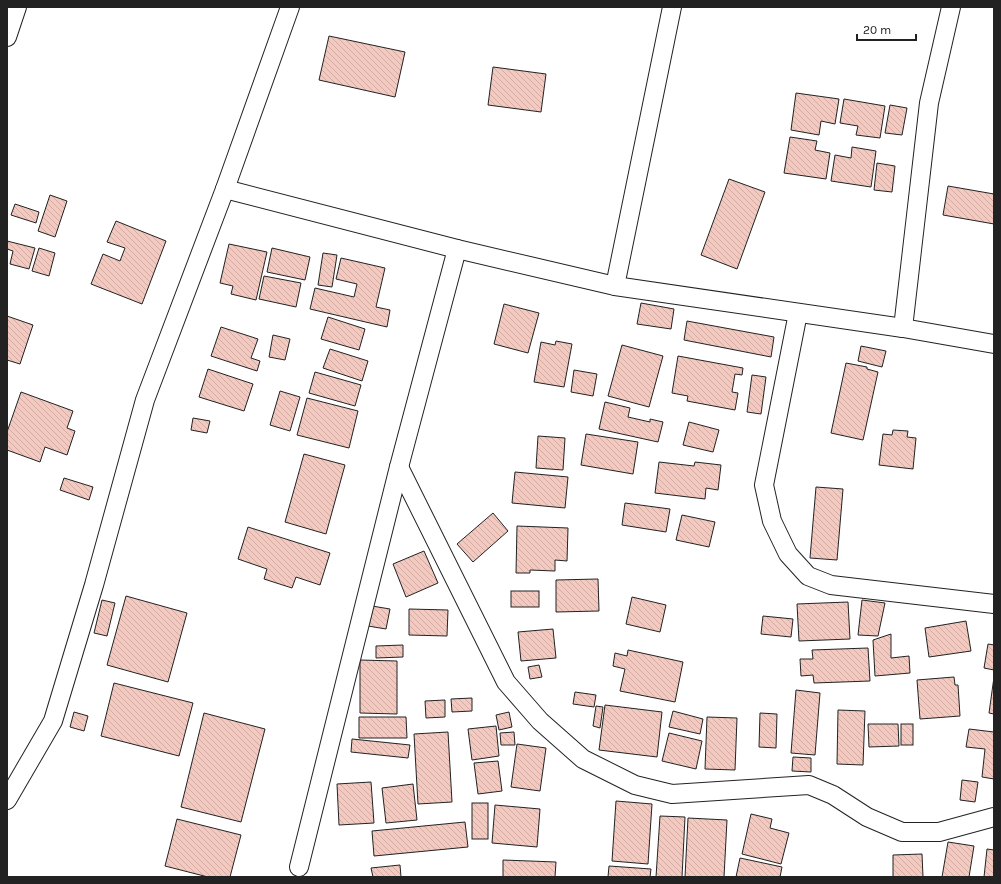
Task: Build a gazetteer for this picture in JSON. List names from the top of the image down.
{
  "scale_bar": "20 m"
}
